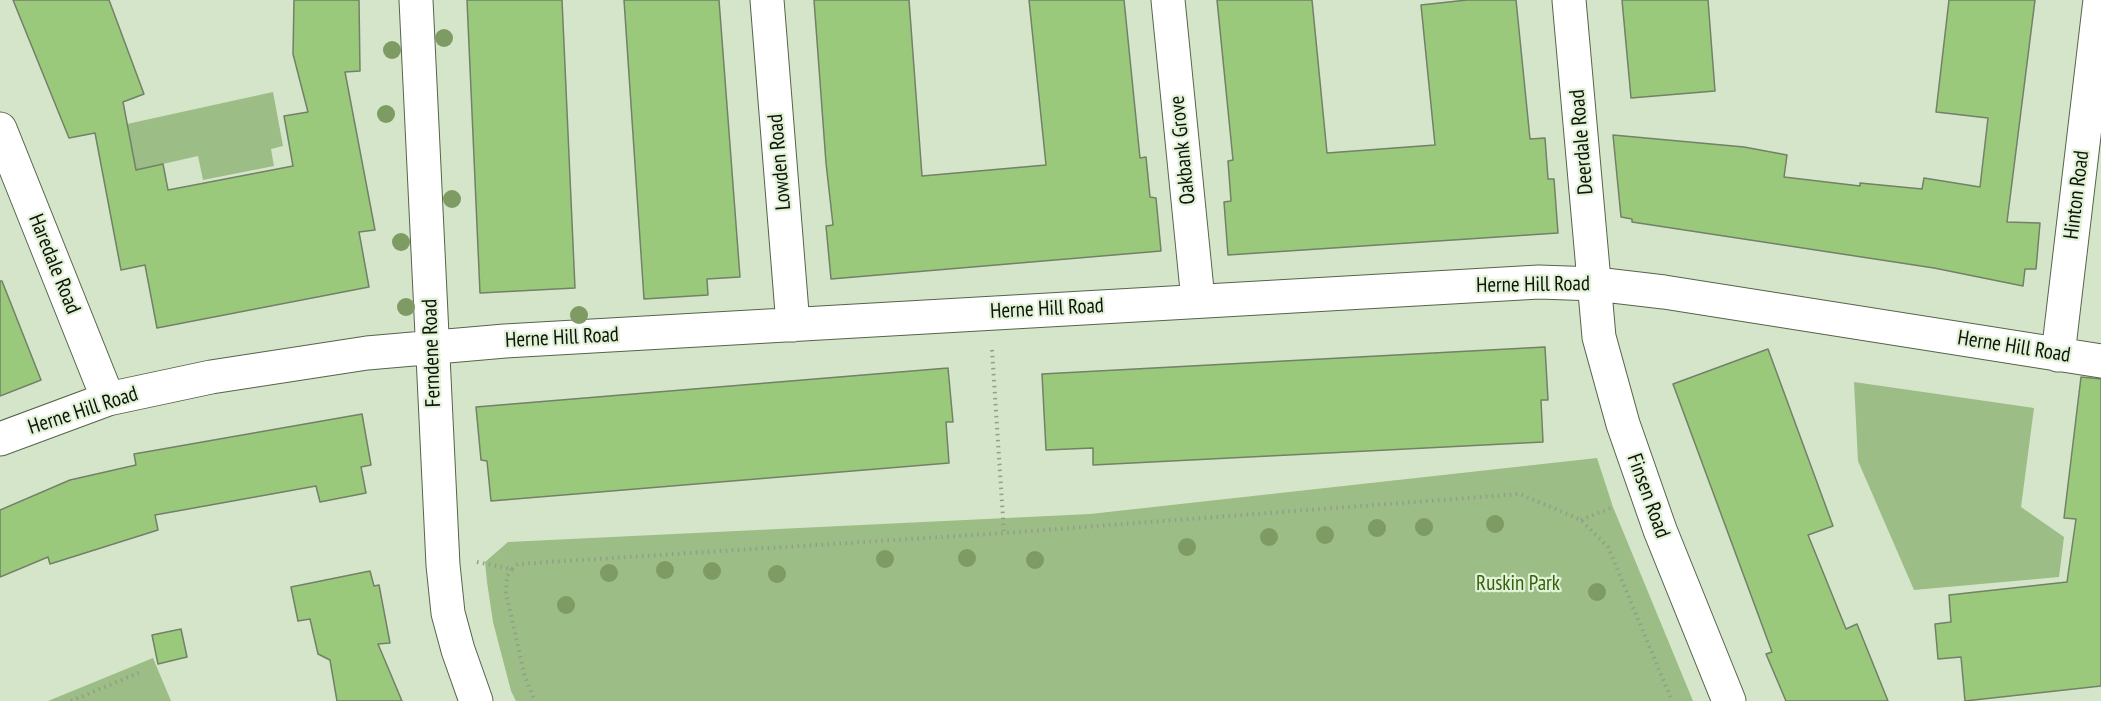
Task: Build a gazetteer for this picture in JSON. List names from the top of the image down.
{
  "streets": {
    "street": [
      "Deerdale Road",
      "Oakbank Grove",
      "Lowden Road",
      "Hinton Road",
      "Haredale Road",
      "Herne Hill Road",
      "Ferndene Road",
      "Finsen Road"
    ]
  },
  "crossings": [
    ["Deerdale Road", "Herne Hill Road"],
    ["Deerdale Road", "Finsen Road"],
    ["Oakbank Grove", "Herne Hill Road"],
    ["Lowden Road", "Herne Hill Road"],
    ["Hinton Road", "Herne Hill Road"],
    ["Haredale Road", "Herne Hill Road"],
    ["Herne Hill Road", "Ferndene Road"],
    ["Herne Hill Road", "Finsen Road"]
  ],
  "parks": ["Ruskin Park"]
}
